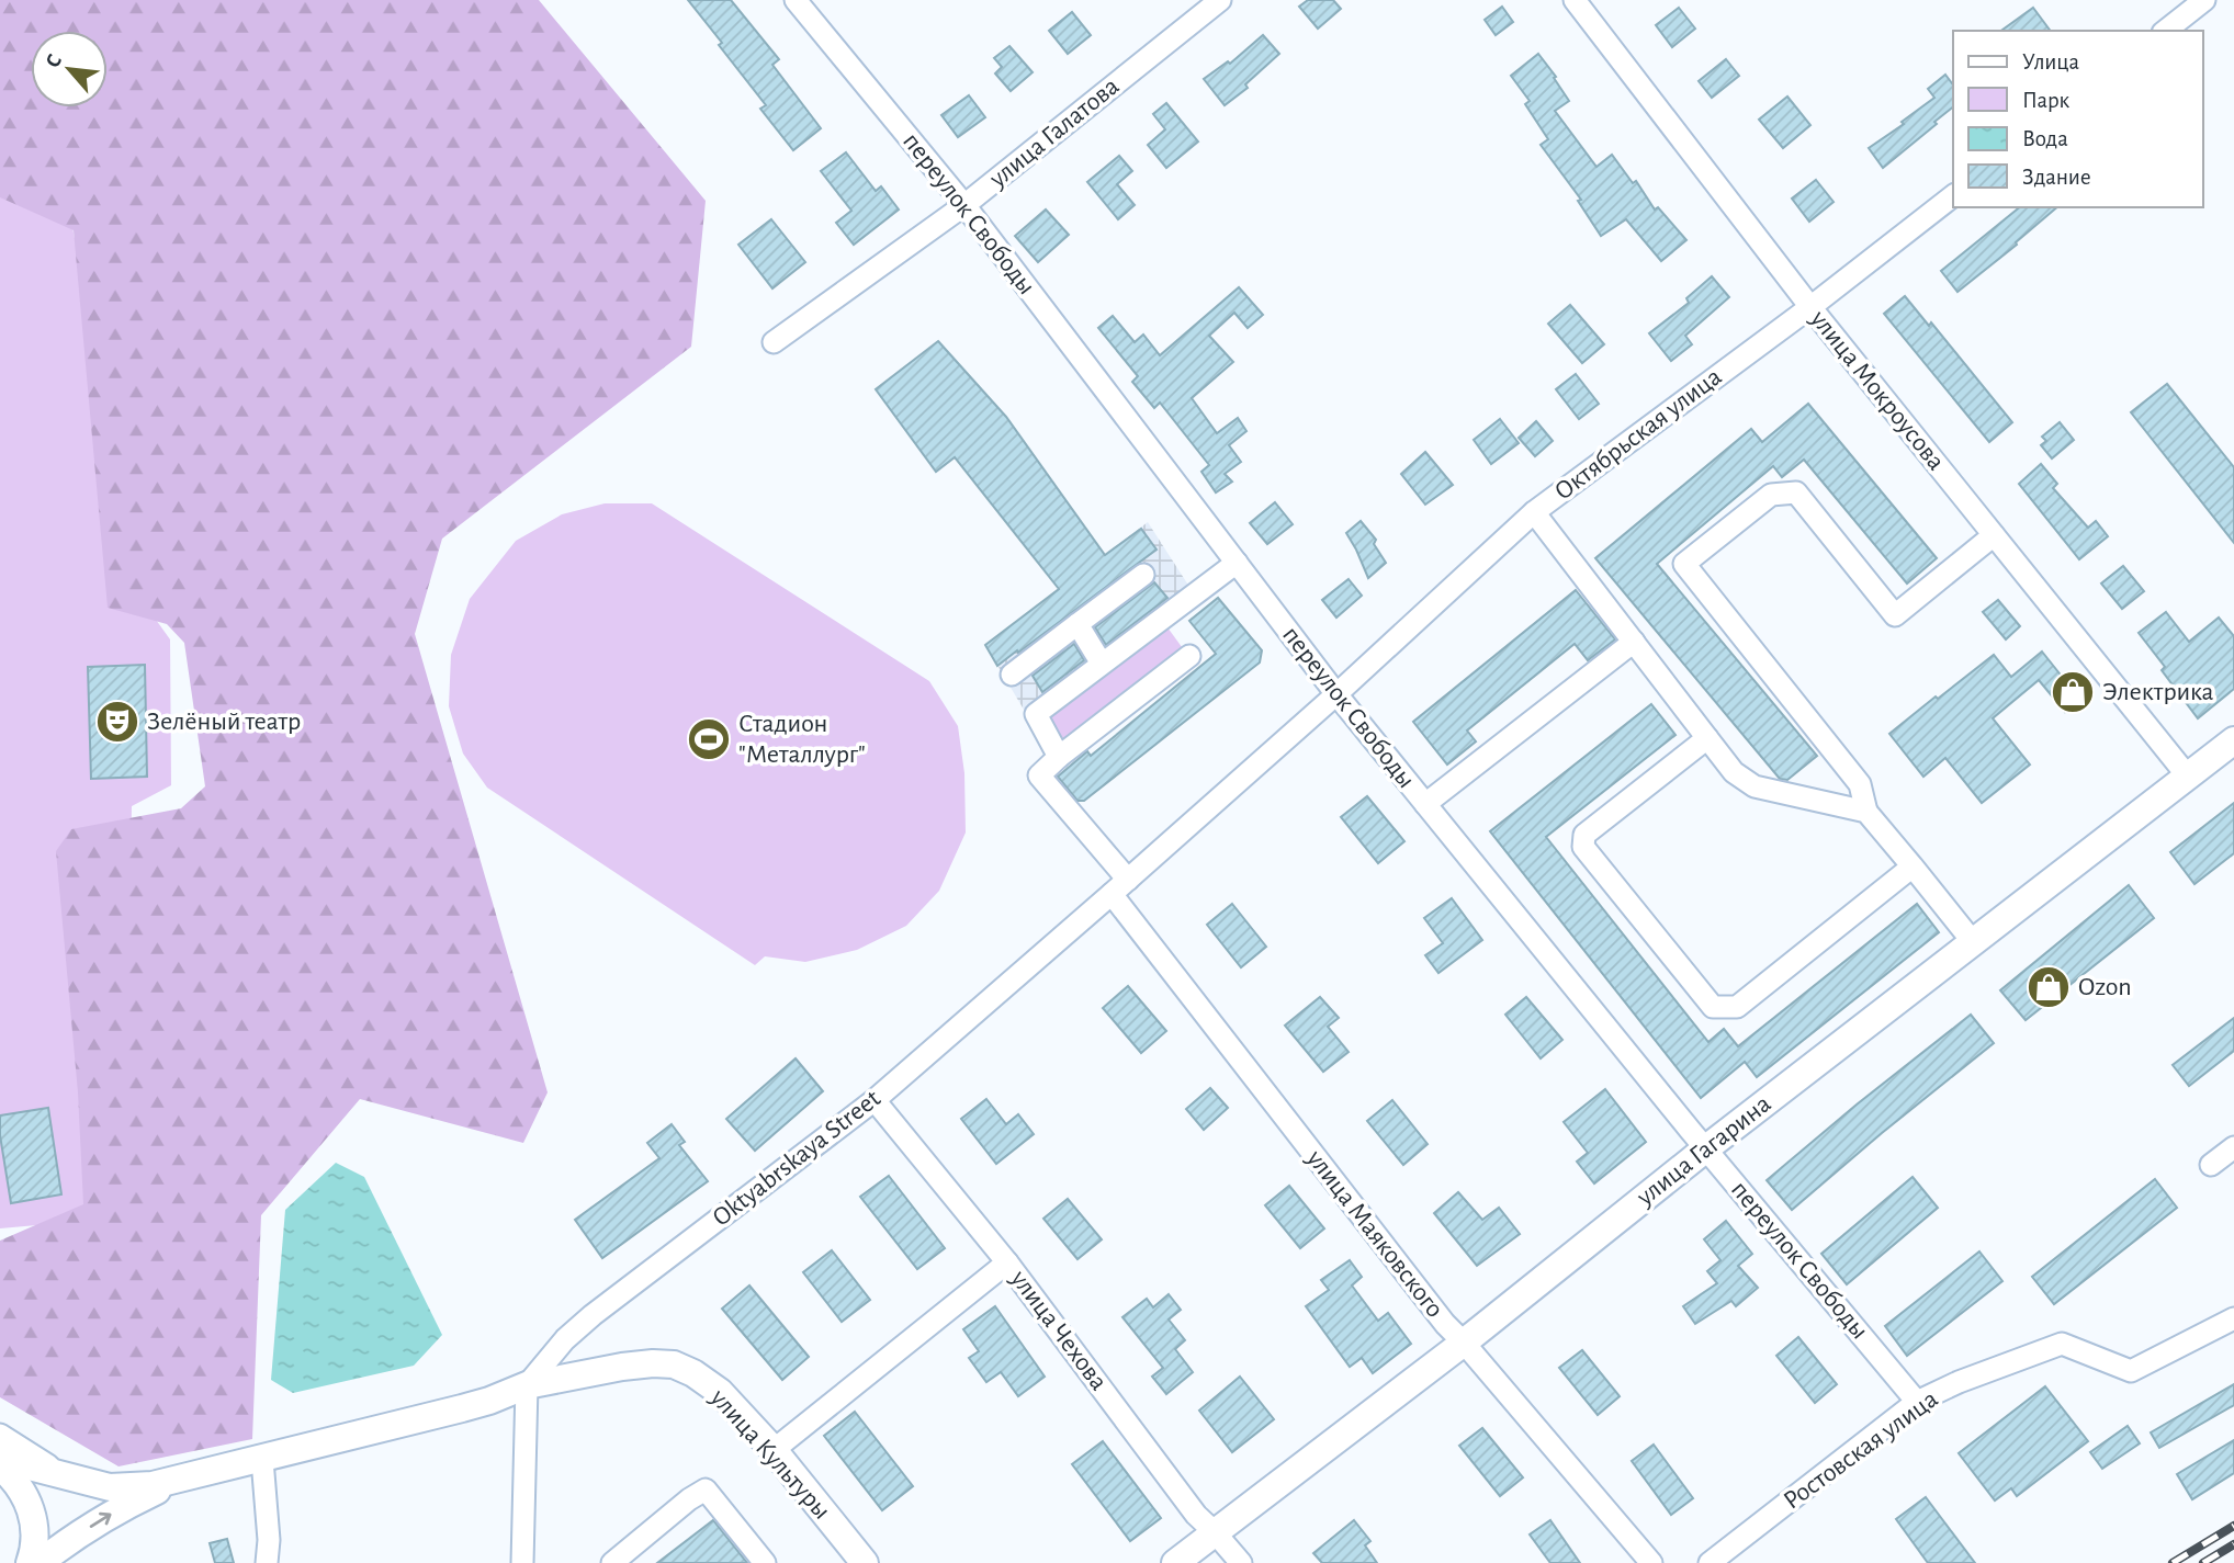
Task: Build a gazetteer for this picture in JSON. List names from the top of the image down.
{
  "streets": {
    "main road": ["улица Гагарина", "Oktyabrskaya Street", "улица Культуры"],
    "street": [
      "улица Галатова",
      "переулок Свободы",
      "улица Мокроусова",
      "Октябрьская улица",
      "улица Маяковского",
      "улица Чехова",
      "Ростовская улица"
    ]
  },
  "crossings": [
    ["улица Галатова", "переулок Свободы"],
    ["переулок Свободы", "Октябрьская улица"],
    ["переулок Свободы", "улица Гагарина"],
    ["переулок Свободы", "Oktyabrskaya Street"],
    ["переулок Свободы", "Ростовская улица"],
    ["улица Мокроусова", "Октябрьская улица"],
    ["улица Мокроусова", "улица Гагарина"],
    ["Октябрьская улица", "Oktyabrskaya Street"],
    ["улица Гагарина", "улица Маяковского"],
    ["улица Гагарина", "улица Чехова"],
    ["Oktyabrskaya Street", "улица Маяковского"],
    ["Oktyabrskaya Street", "улица Чехова"],
    ["Oktyabrskaya Street", "улица Культуры"]
  ],
  "places": {
    "shop": ["Электрика", "Ozon"],
    "theatre": ["Зелёный театр"],
    "sports": ["Стадион \"Металлург\""]
  },
  "legend": [
    "Улица",
    "Парк",
    "Вода",
    "Здание"
  ],
  "north": "top left"
}
